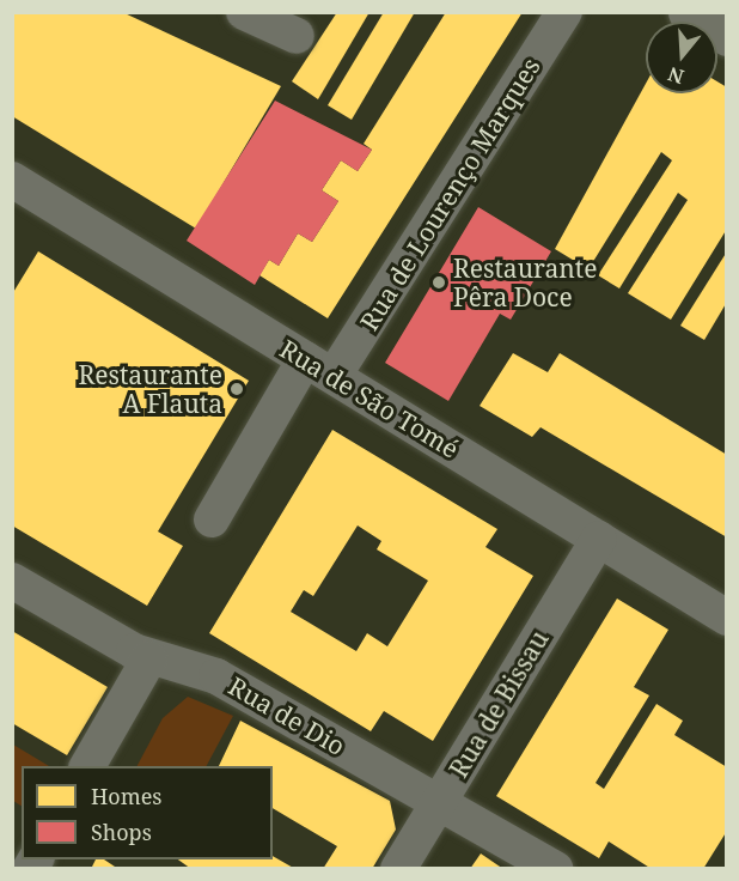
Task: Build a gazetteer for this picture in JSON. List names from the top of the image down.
{
  "streets": {
    "street": [
      "Rua de Lourenço Marques",
      "Rua de São Tomé",
      "Rua de Bissau",
      "Rua de Dio"
    ]
  },
  "crossings": [
    ["Rua de Lourenço Marques", "Rua de São Tomé"],
    ["Rua de São Tomé", "Rua de Bissau"],
    ["Rua de Bissau", "Rua de Dio"]
  ],
  "places": ["Restaurante Pêra Doce", "Restaurante A Flauta"],
  "legend": ["Homes", "Shops"],
  "north": "bottom"
}
